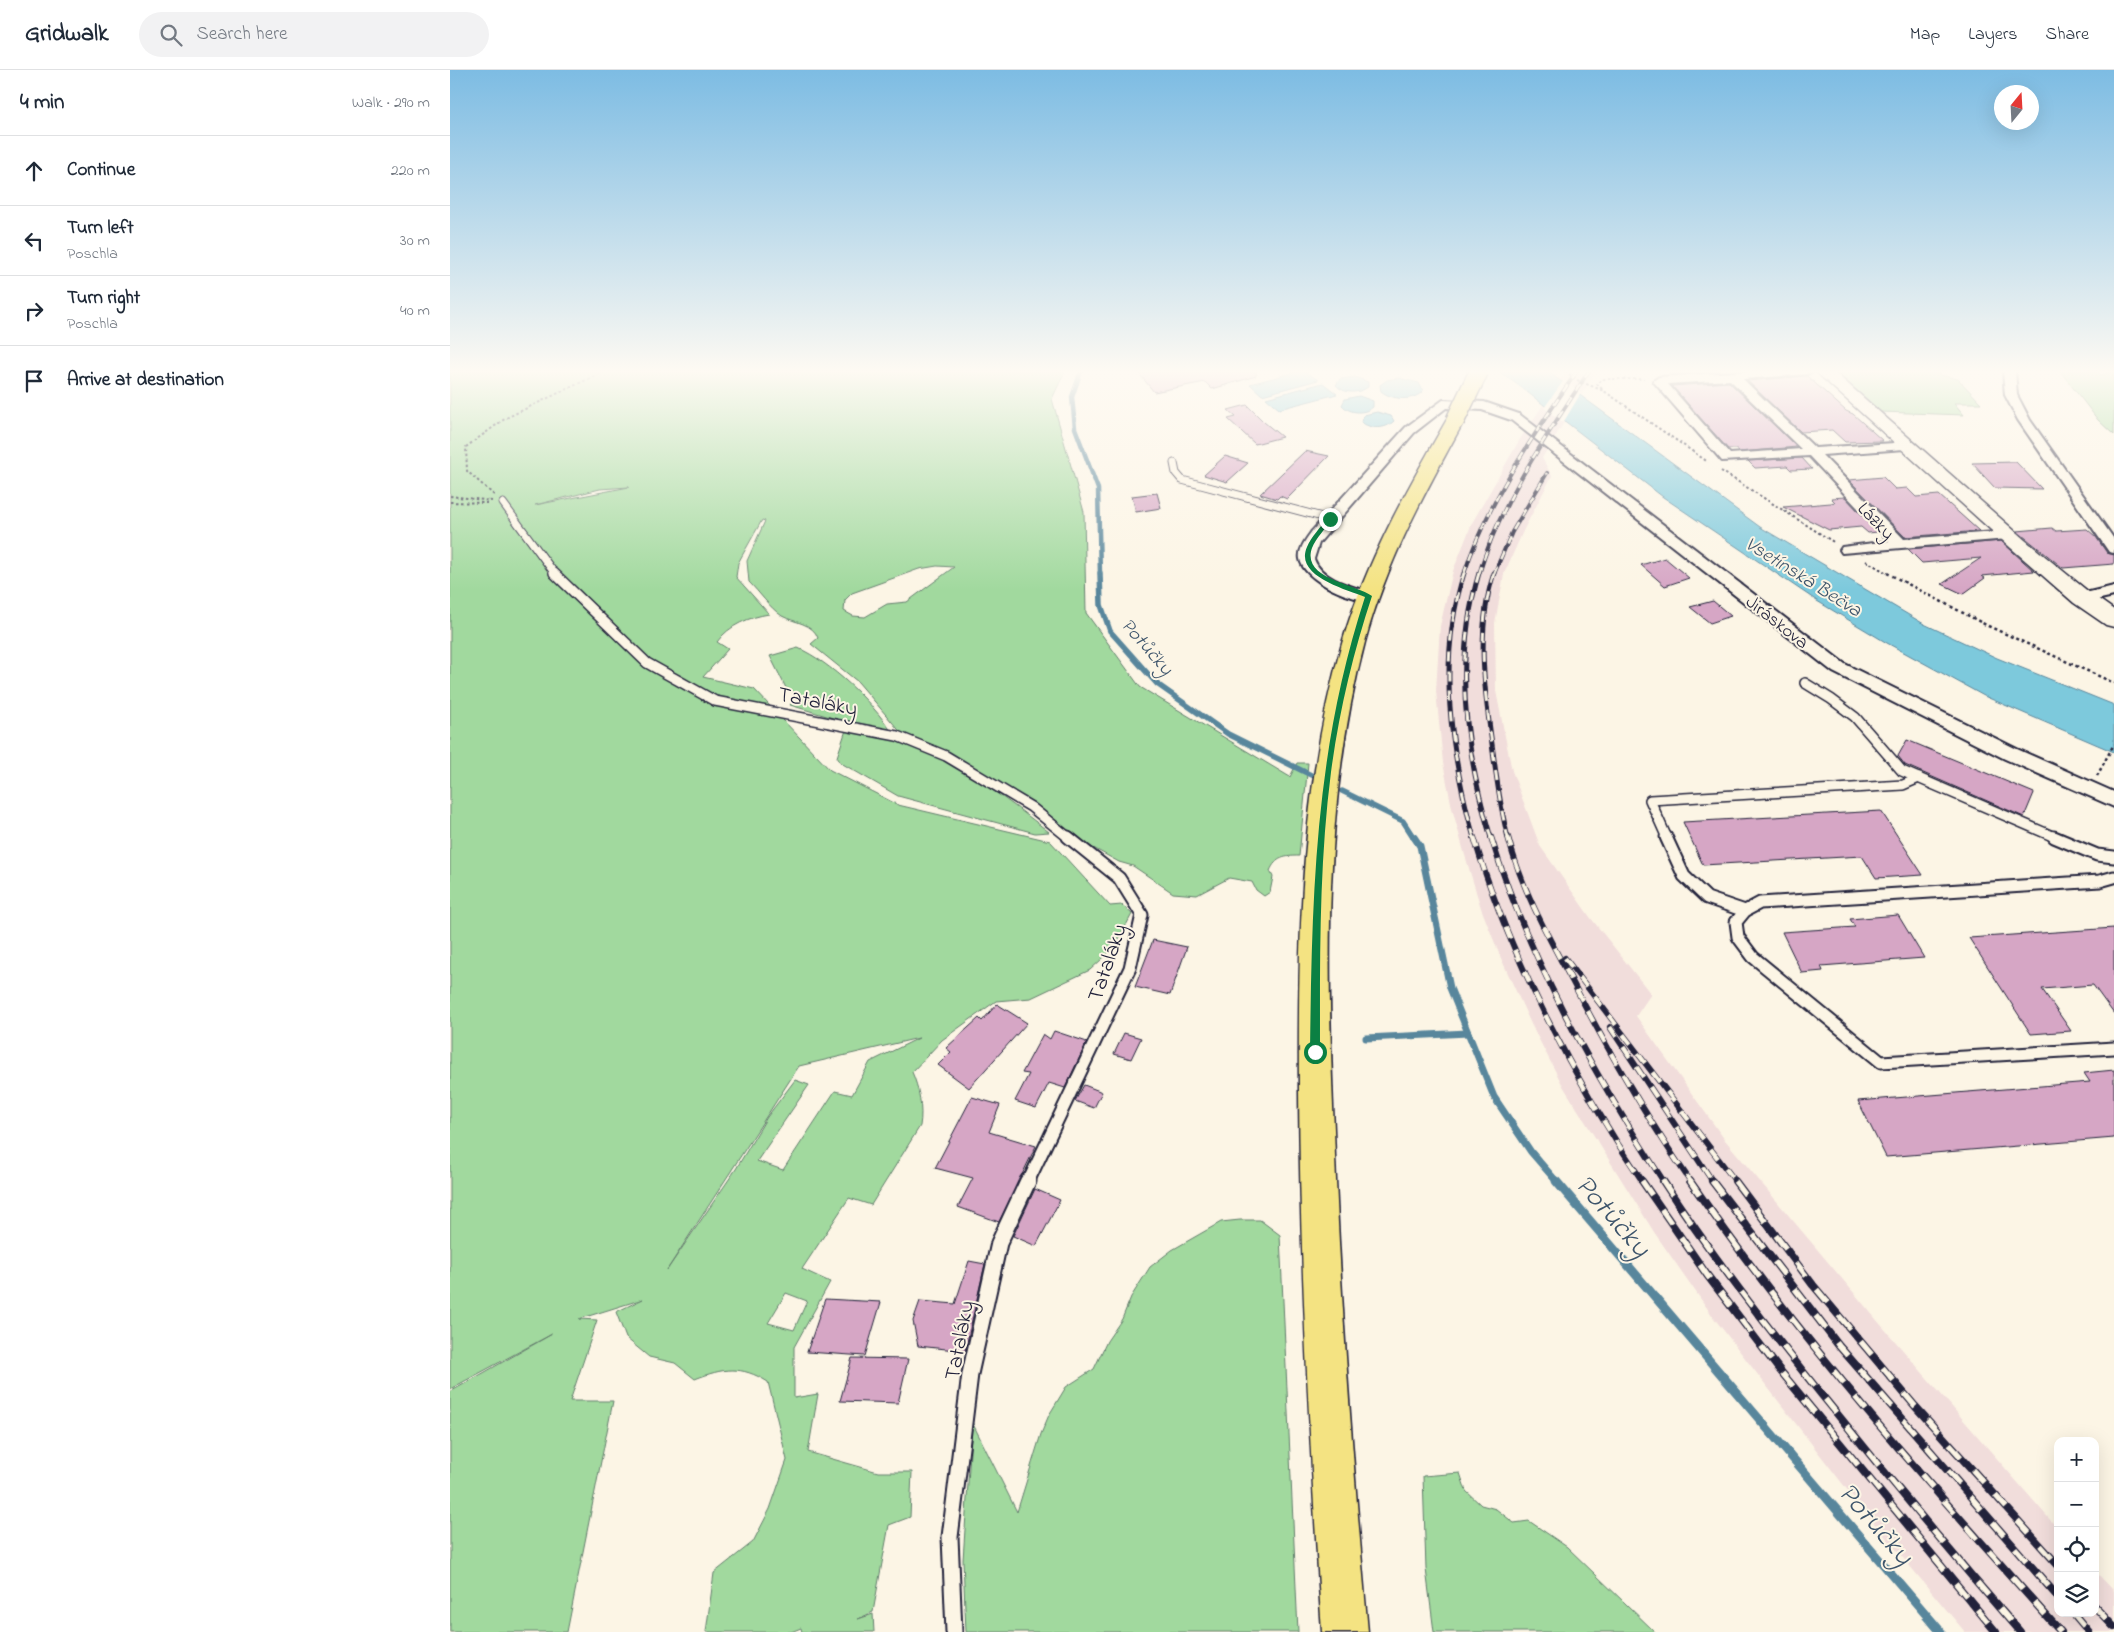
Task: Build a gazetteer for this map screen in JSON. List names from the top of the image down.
{
  "streets": {
    "street": ["Lázky", "Jiráskova"],
    "lane": ["Tataláky"]
  },
  "water": ["Vsetínská Bečva", "Potůčky"],
  "north": "top",
  "page": {
    "header": "Gridwalk",
    "search": "Search here",
    "nav": ["Map", "Layers", "Share"],
    "heading": ["4 min", "Walk · 290 m"],
    "list": [
      ["Continue", "220 m"],
      ["Turn left", "Poschla", "30 m"],
      ["Turn right", "Poschla", "40 m"],
      "Arrive at destination"
    ],
    "map_buttons": ["+", "−"]
  }
}
